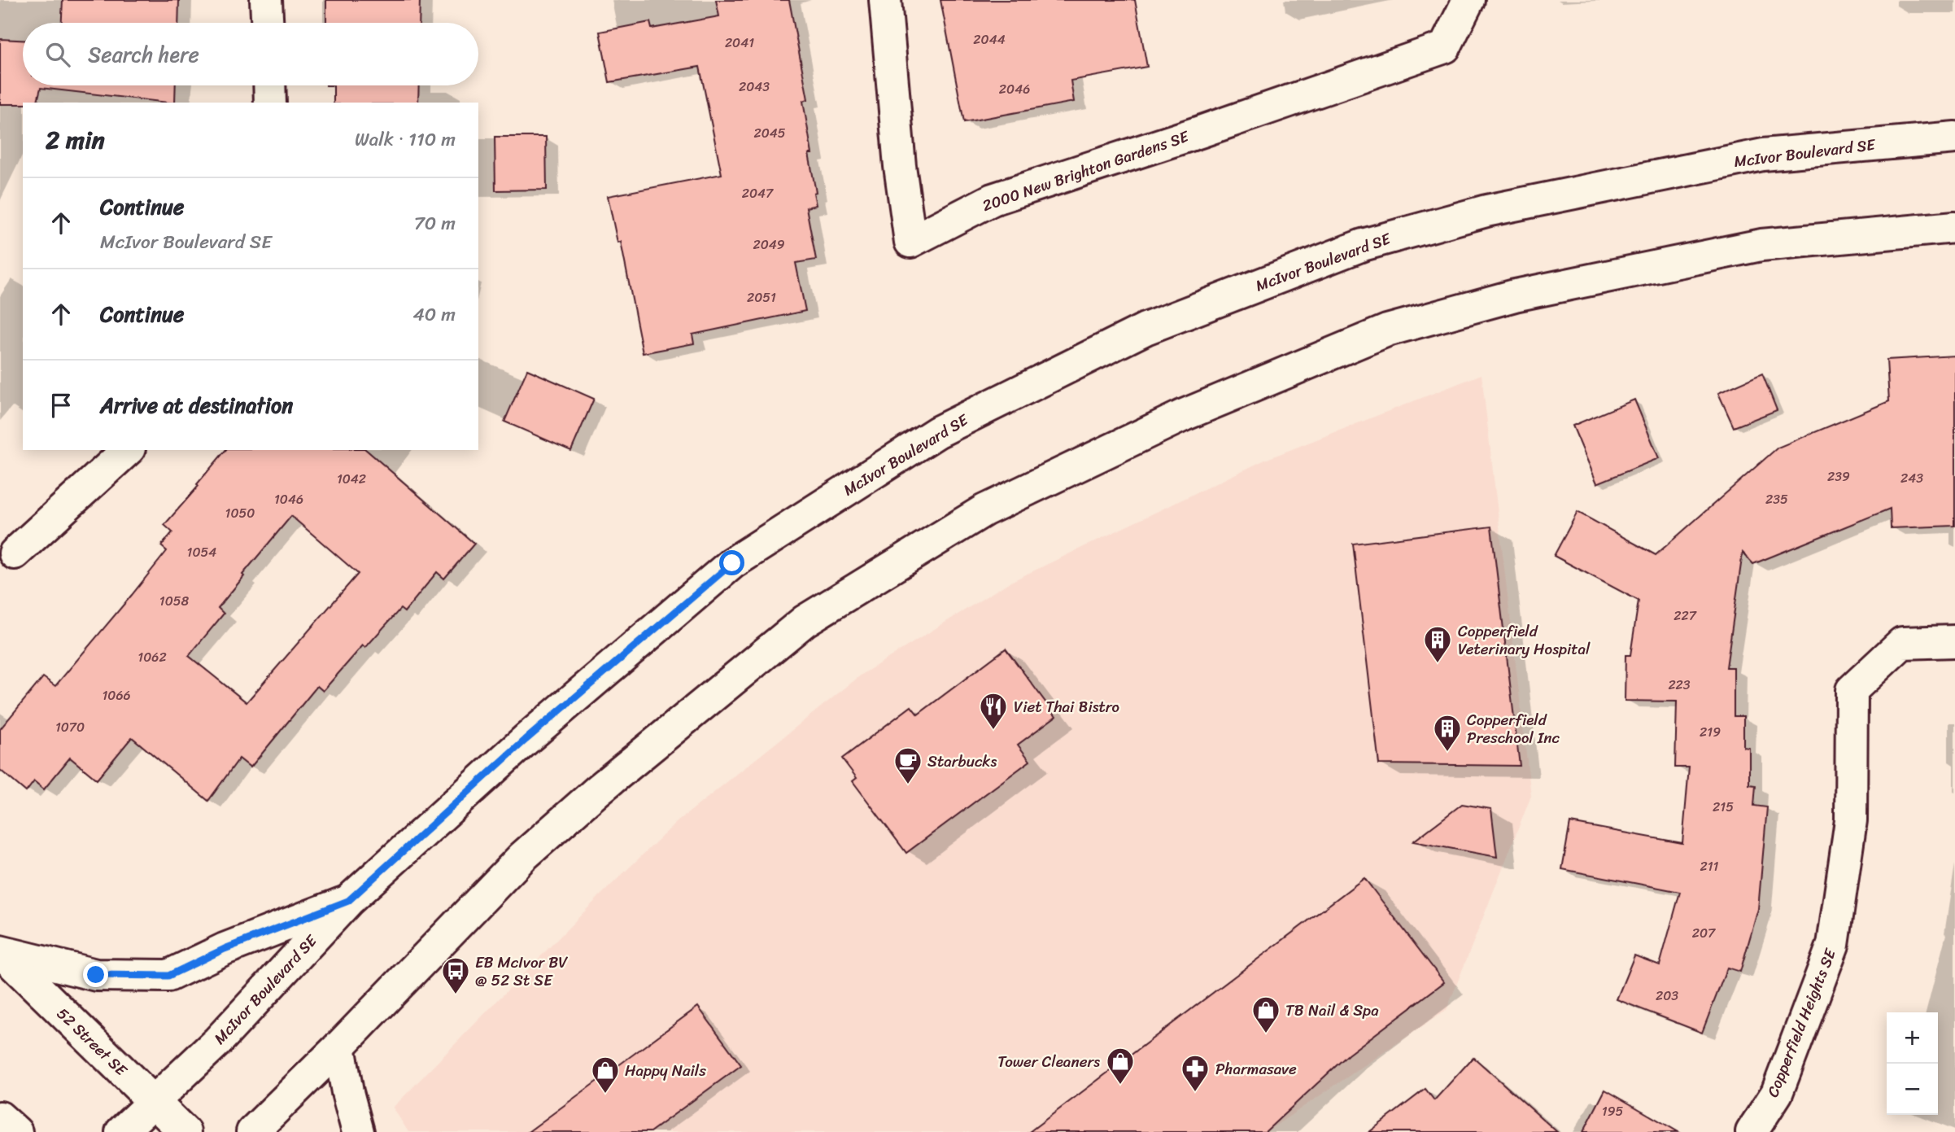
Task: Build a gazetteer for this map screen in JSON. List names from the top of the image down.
{
  "streets": {
    "main road": [
      "McIvor Boulevard SE",
      "2000 New Brighton Gardens SE",
      "Copperfield Heights SE",
      "52 Street SE"
    ]
  },
  "crossings": [
    ["McIvor Boulevard SE", "52 Street SE"]
  ],
  "places": {
    "building": ["Copperfield Veterinary Hospital", "Copperfield Preschool Inc"],
    "restaurant": ["Viet Thai Bistro"],
    "cafe": ["Starbucks"],
    "bus stop": ["EB McIvor BV @ 52 St SE"],
    "shop": ["TB Nail & Spa", "Tower Cleaners", "Happy Nails"],
    "pharmacy": ["Pharmasave"]
  },
  "house_numbers": [
    "2044",
    "2041",
    "2043",
    "2046",
    "2045",
    "2047",
    "2049",
    "2051",
    "239",
    "243",
    "1042",
    "1046",
    "235",
    "1050",
    "1054",
    "1058",
    "227",
    "1062",
    "223",
    "1066",
    "1070",
    "219",
    "215",
    "211",
    "207",
    "203",
    "195"
  ],
  "page": {
    "search": "Search here",
    "heading": ["2 min", "Walk · 110 m"],
    "list": [
      ["Continue", "McIvor Boulevard SE", "70 m"],
      ["Continue", "40 m"],
      "Arrive at destination"
    ],
    "map_buttons": ["+", "−"]
  }
}
